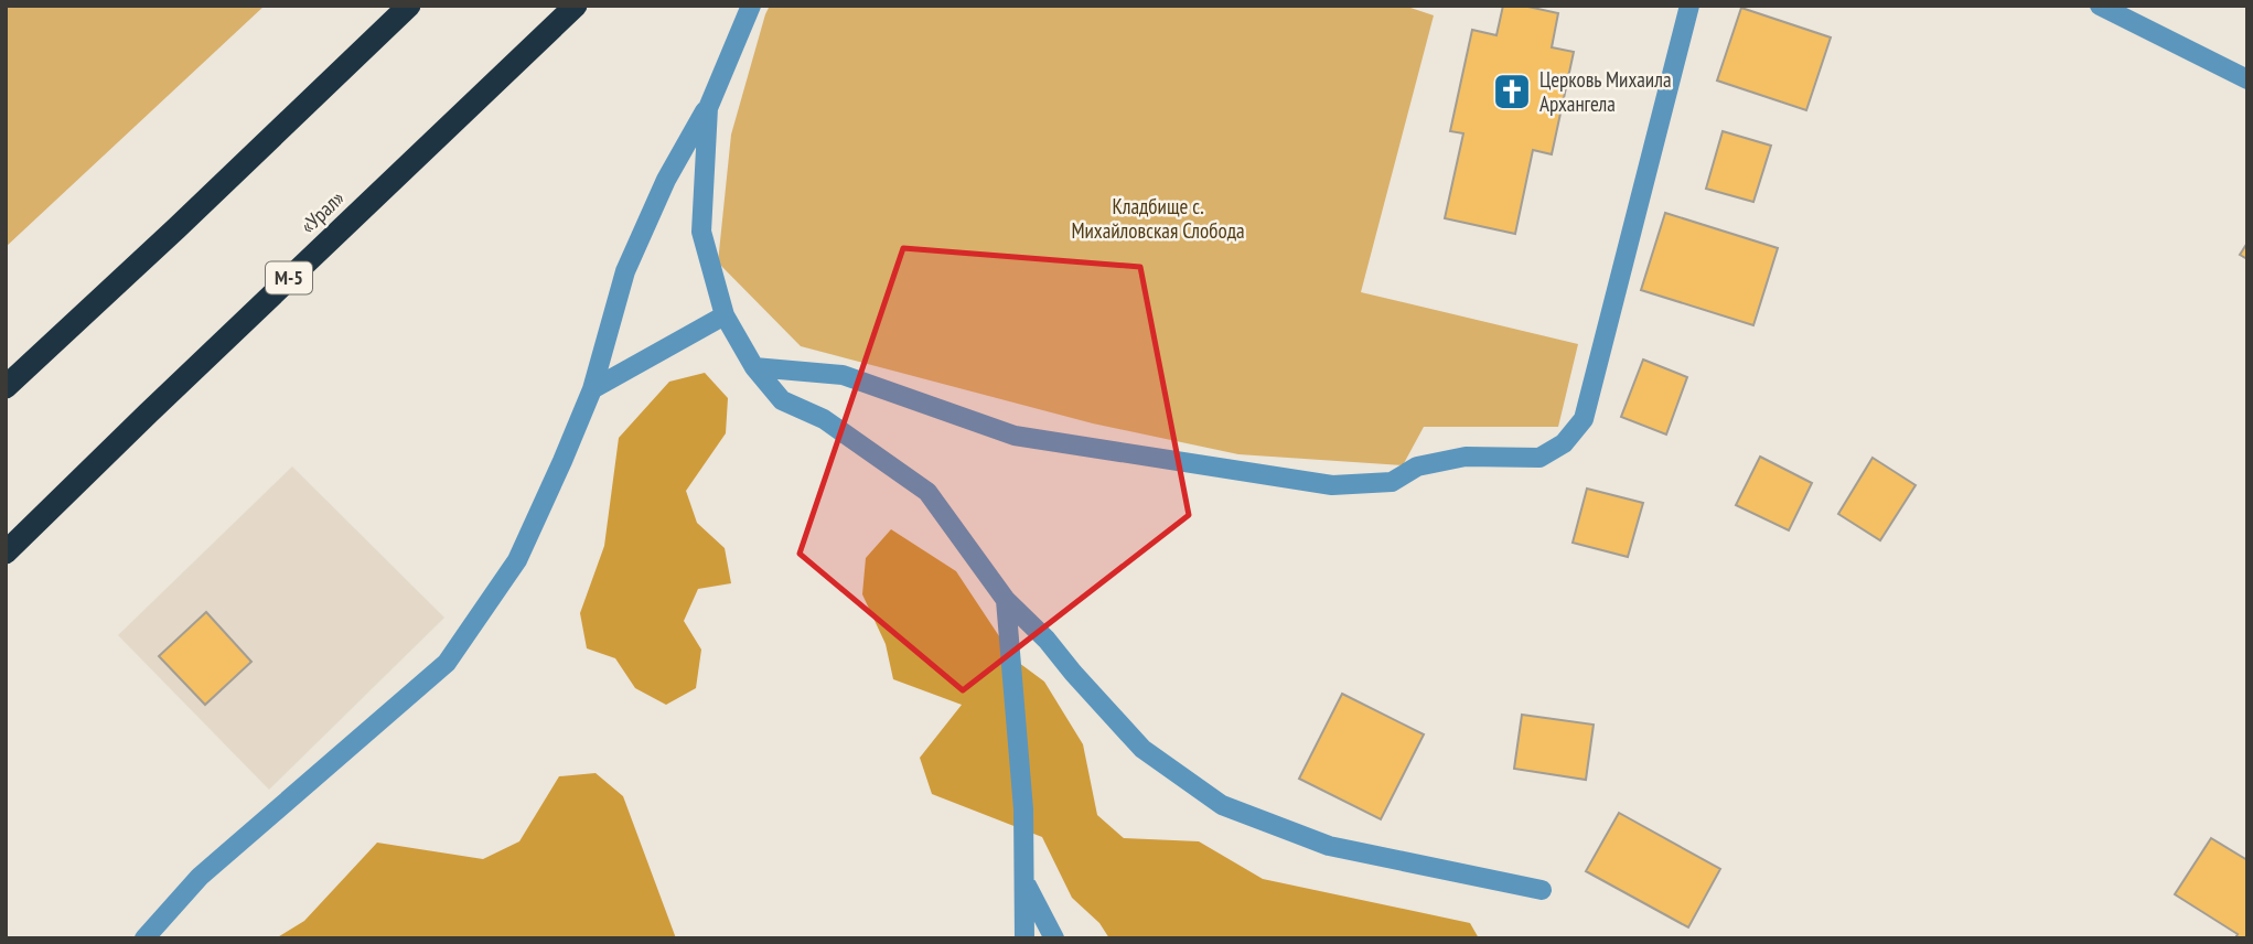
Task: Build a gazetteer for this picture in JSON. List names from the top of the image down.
{
  "streets": {
    "highway": ["«Урал»", "М-5"]
  },
  "parks": ["Кладбище с. Михайловская Слобода"],
  "places": {
    "church": ["Церковь Михаила Архангела"]
  }
}
